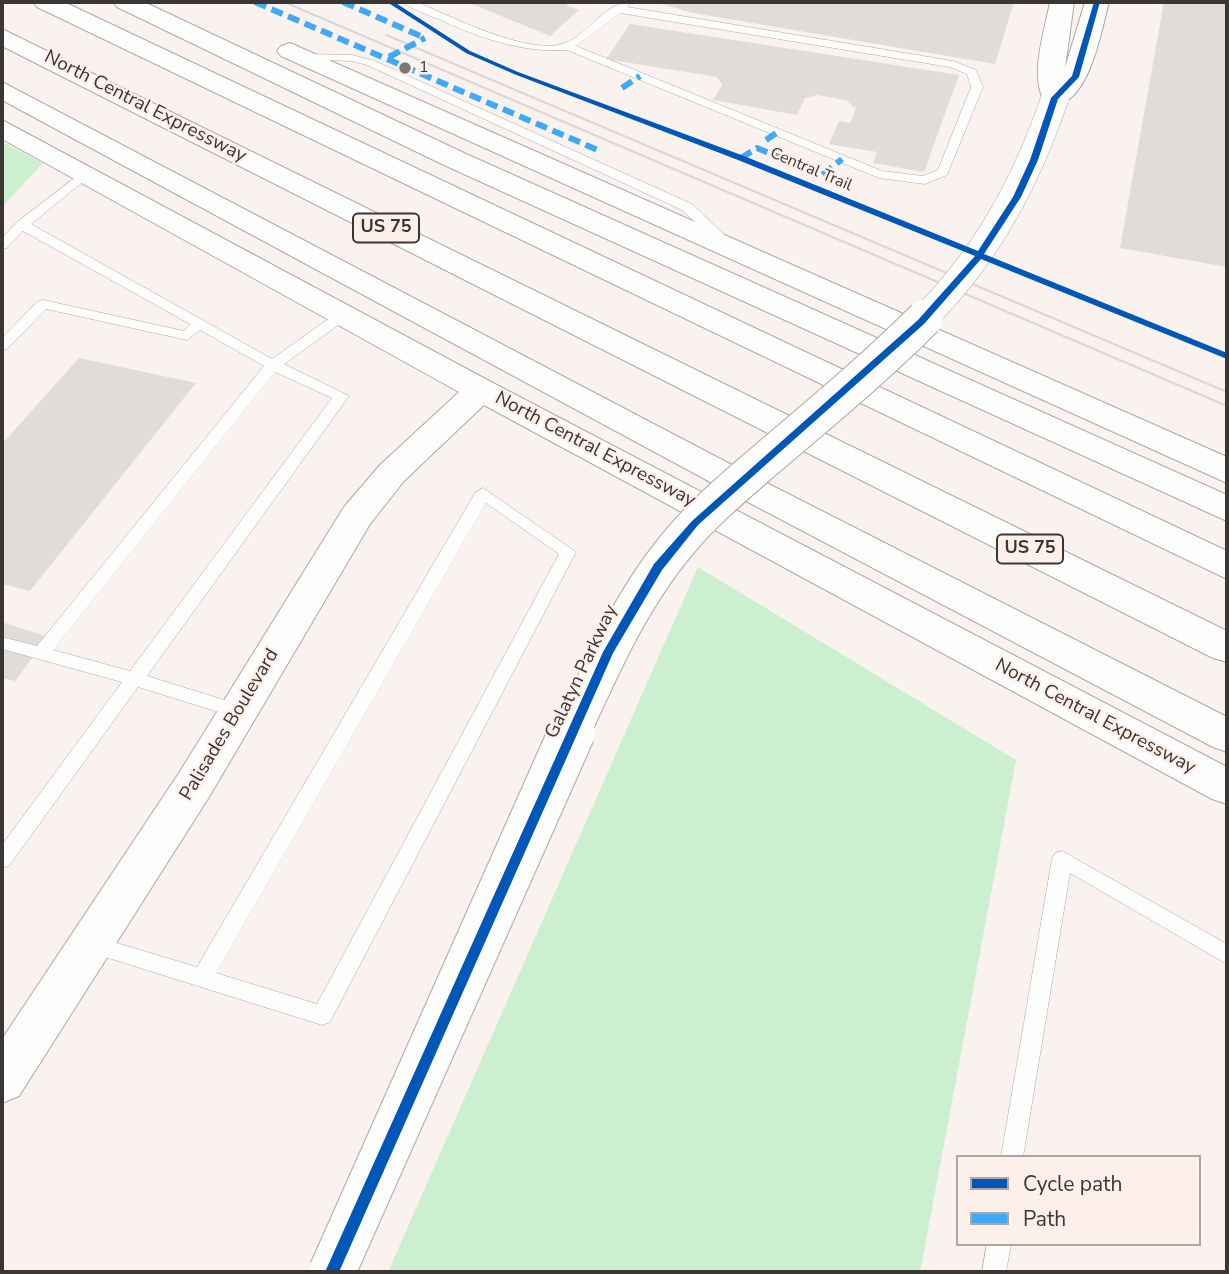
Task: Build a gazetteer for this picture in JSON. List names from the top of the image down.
{
  "streets": {
    "main road": [
      "North Central Expressway",
      "US 75",
      "Galatyn Parkway",
      "Palisades Boulevard"
    ],
    "cycle path": ["Central Trail"]
  },
  "crossings": [
    ["North Central Expressway", "Palisades Boulevard"]
  ],
  "places": ["1"],
  "legend": ["Cycle path", "Path"]
}
